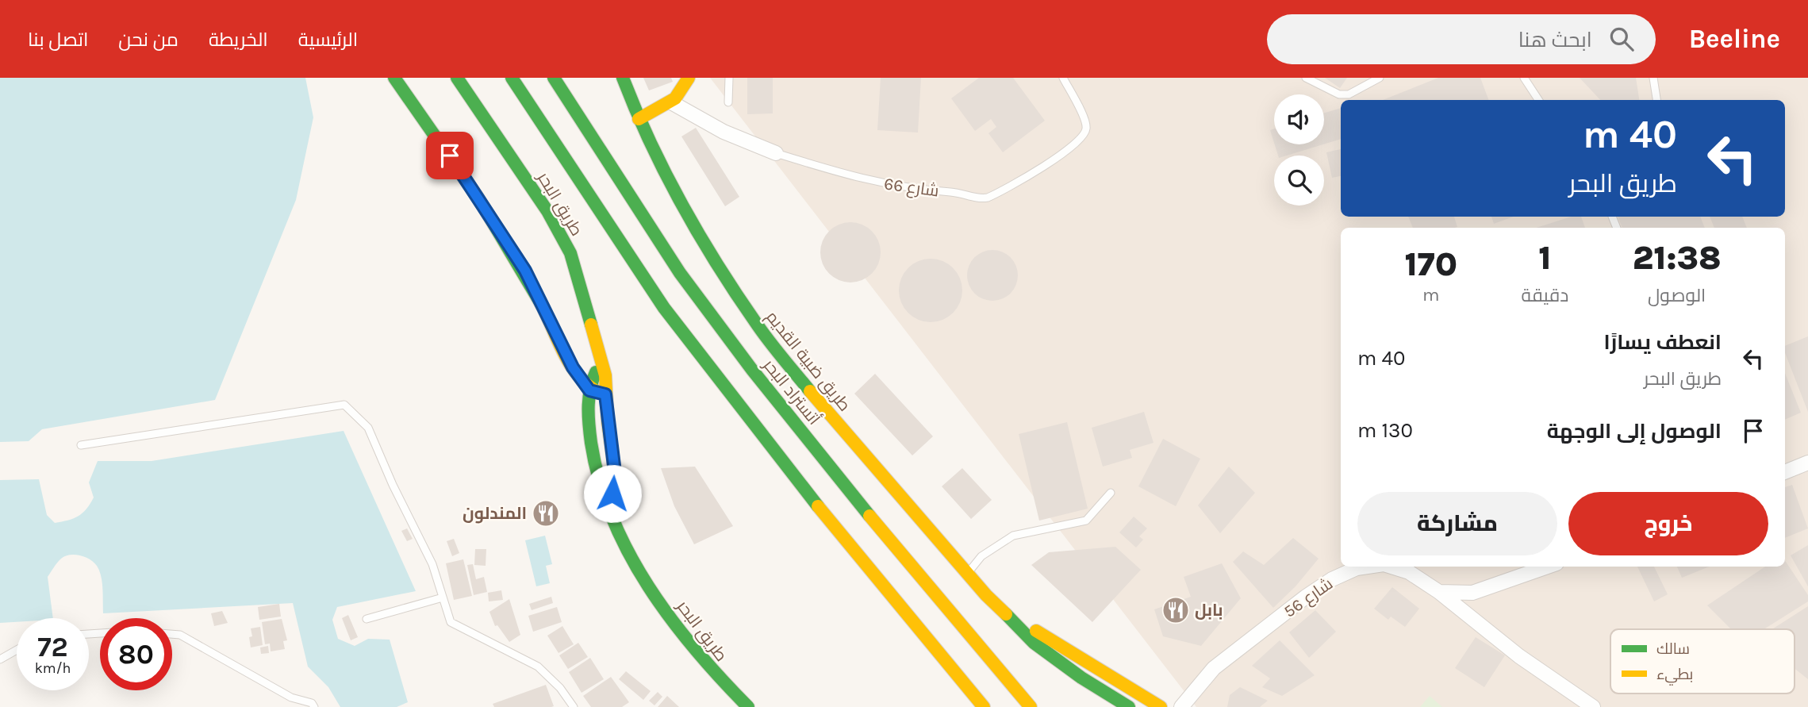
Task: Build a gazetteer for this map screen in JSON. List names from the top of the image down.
{
  "streets": {
    "main road": ["طريق البحر", "طريق ضبية القديم", "أتستراد البحر"],
    "street": ["شارع 66", "شارع 56"]
  },
  "places": {
    "restaurant": ["المندلون", "بابل"]
  },
  "legend": ["سالك", "بطيء"],
  "page": {
    "header": "Beeline",
    "search": "ابحث هنا",
    "nav": [
      "الرئيسية",
      "الخريطة",
      "من نحن",
      "اتصل بنا"
    ],
    "turn": ["40 m", "طريق البحر"],
    "eta": [
      "21:38",
      "الوصول",
      "1",
      "دقيقة",
      "170",
      "m"
    ],
    "list": [
      {
        "name": "انعطف يسارًا",
        "note": "طريق البحر",
        "value": "40 m"
      },
      {
        "name": "الوصول إلى الوجهة",
        "value": "130 m"
      }
    ],
    "buttons": ["خروج", "مشاركة"],
    "speed": "72 km/h",
    "limit": "80"
  }
}
